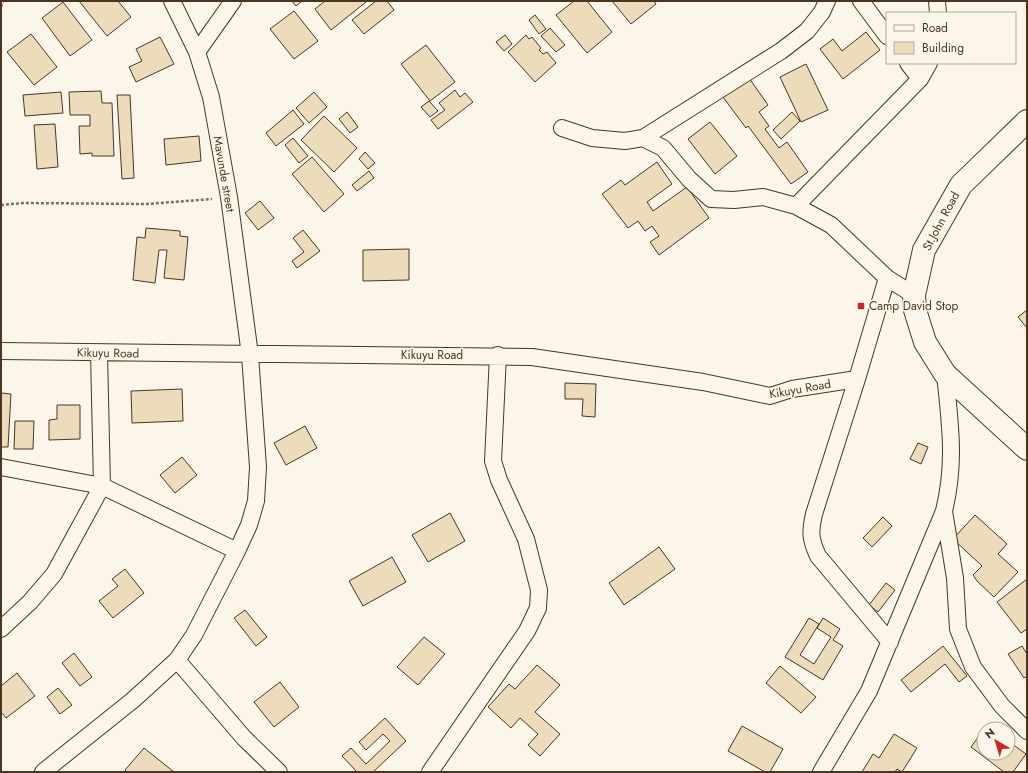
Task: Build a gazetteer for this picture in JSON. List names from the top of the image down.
{
  "streets": {
    "street": ["Mavunde street", "St.John Road", "Kikuyu Road"]
  },
  "crossings": [
    ["Mavunde street", "Kikuyu Road"]
  ],
  "places": {
    "transit": ["Camp David Stop"]
  },
  "legend": ["Road", "Building"],
  "north": "top left"
}
